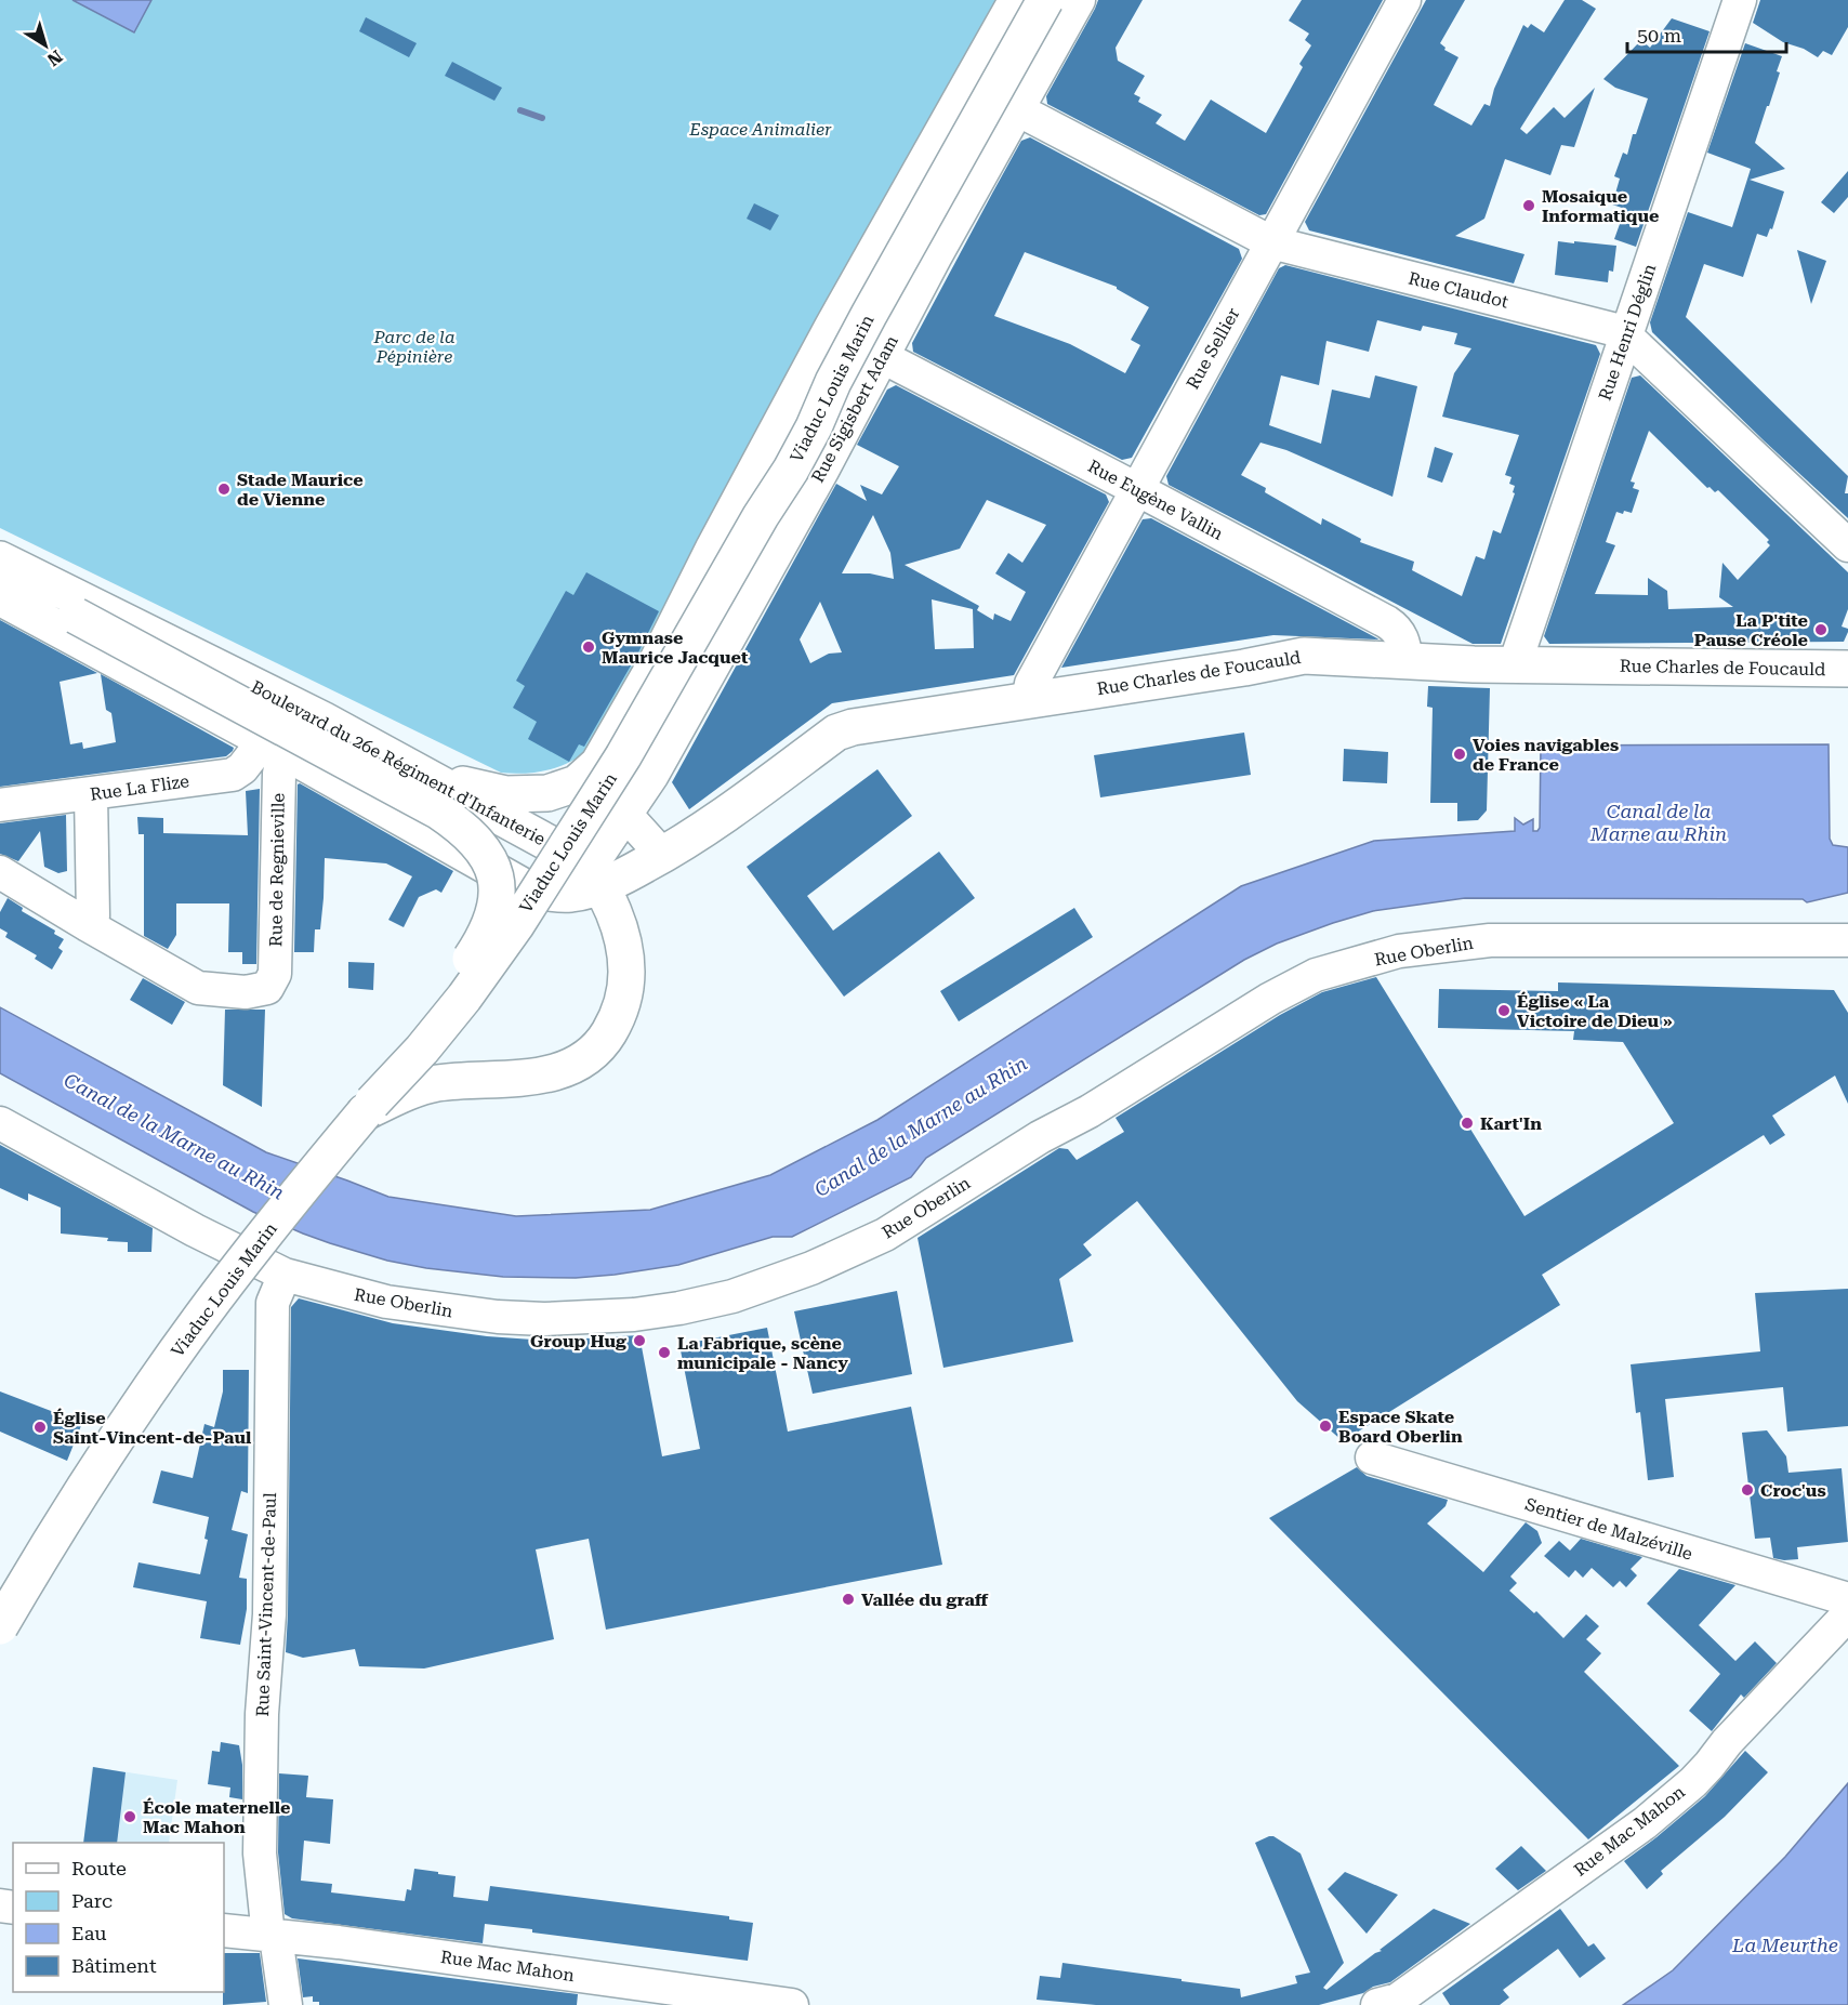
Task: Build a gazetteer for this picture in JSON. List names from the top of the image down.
{
  "streets": {
    "main road": ["Viaduc Louis Marin", "Rue Charles de Foucauld", "Boulevard du 26e Régiment d'Infanterie"],
    "street": [
      "Rue Claudot",
      "Rue Henri Déglin",
      "Rue Sellier",
      "Rue Sigisbert Adam",
      "Rue Eugène Vallin",
      "Rue La Flize",
      "Rue de Regnieville",
      "Rue Oberlin",
      "Sentier de Malzéville",
      "Rue Saint-Vincent-de-Paul",
      "Rue Mac Mahon"
    ]
  },
  "crossings": [
    ["Rue Claudot", "Rue Henri Déglin"],
    ["Rue Claudot", "Rue Sellier"],
    ["Rue Claudot", "Rue Sigisbert Adam"],
    ["Rue Henri Déglin", "Rue Charles de Foucauld"],
    ["Rue Sellier", "Rue Eugène Vallin"],
    ["Rue Sellier", "Rue Charles de Foucauld"],
    ["Viaduc Louis Marin", "Boulevard du 26e Régiment d'Infanterie"],
    ["Rue Sigisbert Adam", "Rue Eugène Vallin"],
    ["Rue Sigisbert Adam", "Rue Charles de Foucauld"],
    ["Rue Sigisbert Adam", "Boulevard du 26e Régiment d'Infanterie"],
    ["Rue Eugène Vallin", "Rue Charles de Foucauld"],
    ["Rue Charles de Foucauld", "Boulevard du 26e Régiment d'Infanterie"],
    ["Rue La Flize", "Rue de Regnieville"],
    ["Rue Oberlin", "Rue Saint-Vincent-de-Paul"],
    ["Rue Saint-Vincent-de-Paul", "Rue Mac Mahon"]
  ],
  "water": ["Canal de la Marne au Rhin", "La Meurthe"],
  "parks": ["Espace Animalier", "Parc de la Pépinière"],
  "places": [
    "Mosaique Informatique",
    "Stade Maurice de Vienne",
    "La P'tite Pause Créole",
    "Gymnase Maurice Jacquet",
    "Voies navigables de France",
    "Église « La Victoire de Dieu »",
    "Kart'In",
    "Group Hug",
    "La Fabrique, scène municipale - Nancy",
    "Espace Skate Board Oberlin",
    "Église Saint-Vincent-de-Paul",
    "Croc'us",
    "Vallée du graff",
    "École maternelle Mac Mahon"
  ],
  "legend": [
    "Route",
    "Parc",
    "Eau",
    "Bâtiment"
  ],
  "scale_bar": "50 m",
  "north": "bottom right"
}
